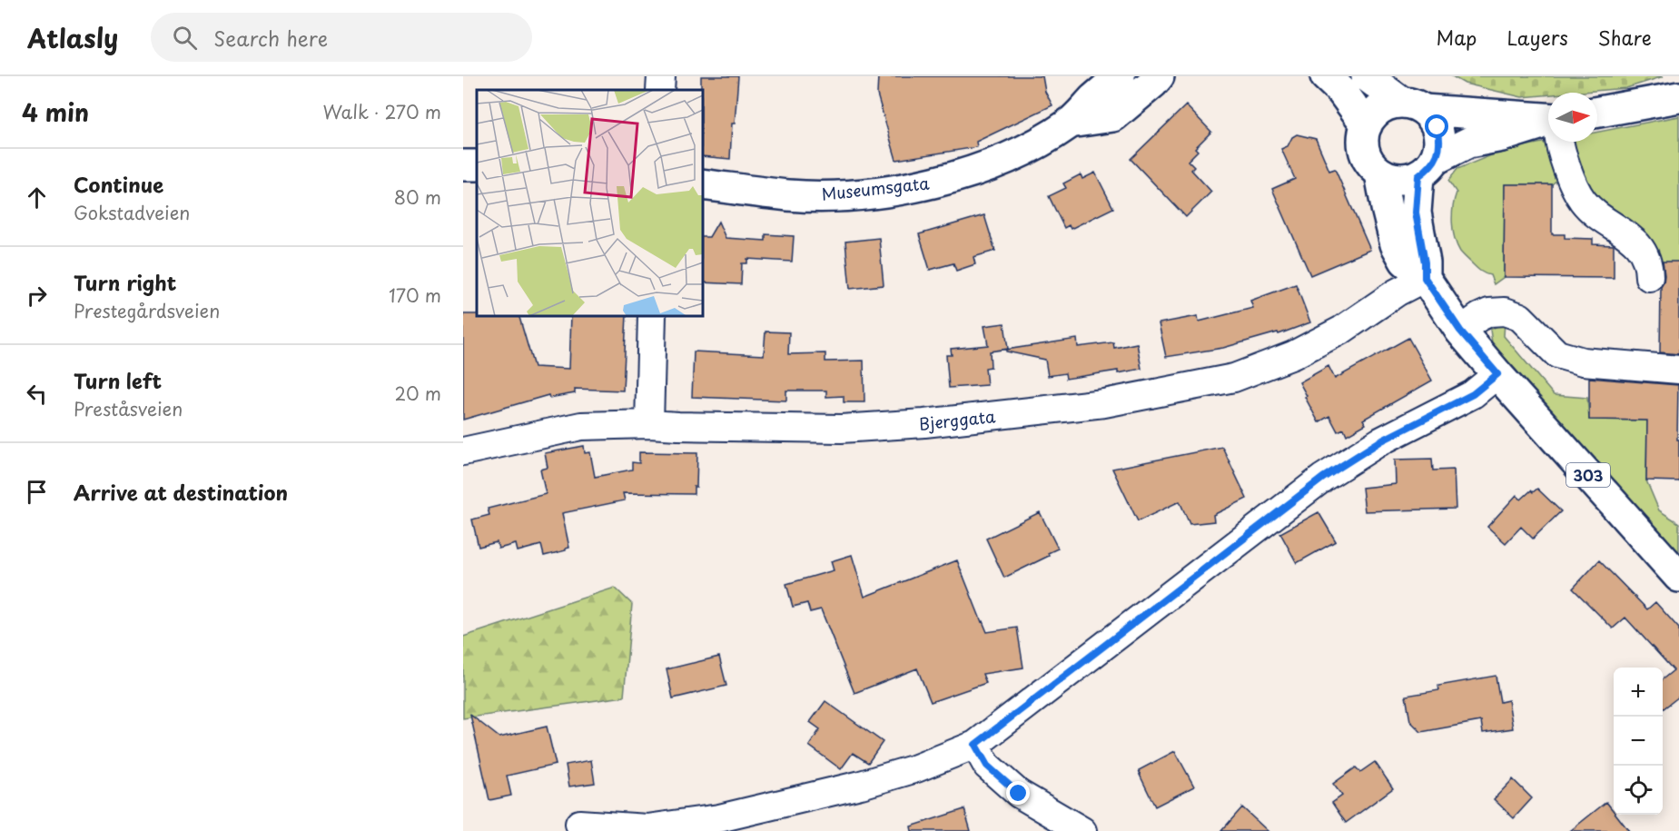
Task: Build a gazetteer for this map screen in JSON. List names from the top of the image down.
{
  "streets": {
    "main road": ["Museumsgata", "303"],
    "street": ["Bjerggata"]
  },
  "crossings": [
    ["Bjerggata", "303"]
  ],
  "north": "right",
  "page": {
    "header": "Atlasly",
    "search": "Search here",
    "nav": ["Map", "Layers", "Share"],
    "heading": ["4 min", "Walk · 270 m"],
    "list": [
      ["Continue", "Gokstadveien", "80 m"],
      ["Turn right", "Prestegårdsveien", "170 m"],
      ["Turn left", "Preståsveien", "20 m"],
      "Arrive at destination"
    ],
    "map_buttons": ["+", "−"]
  }
}
